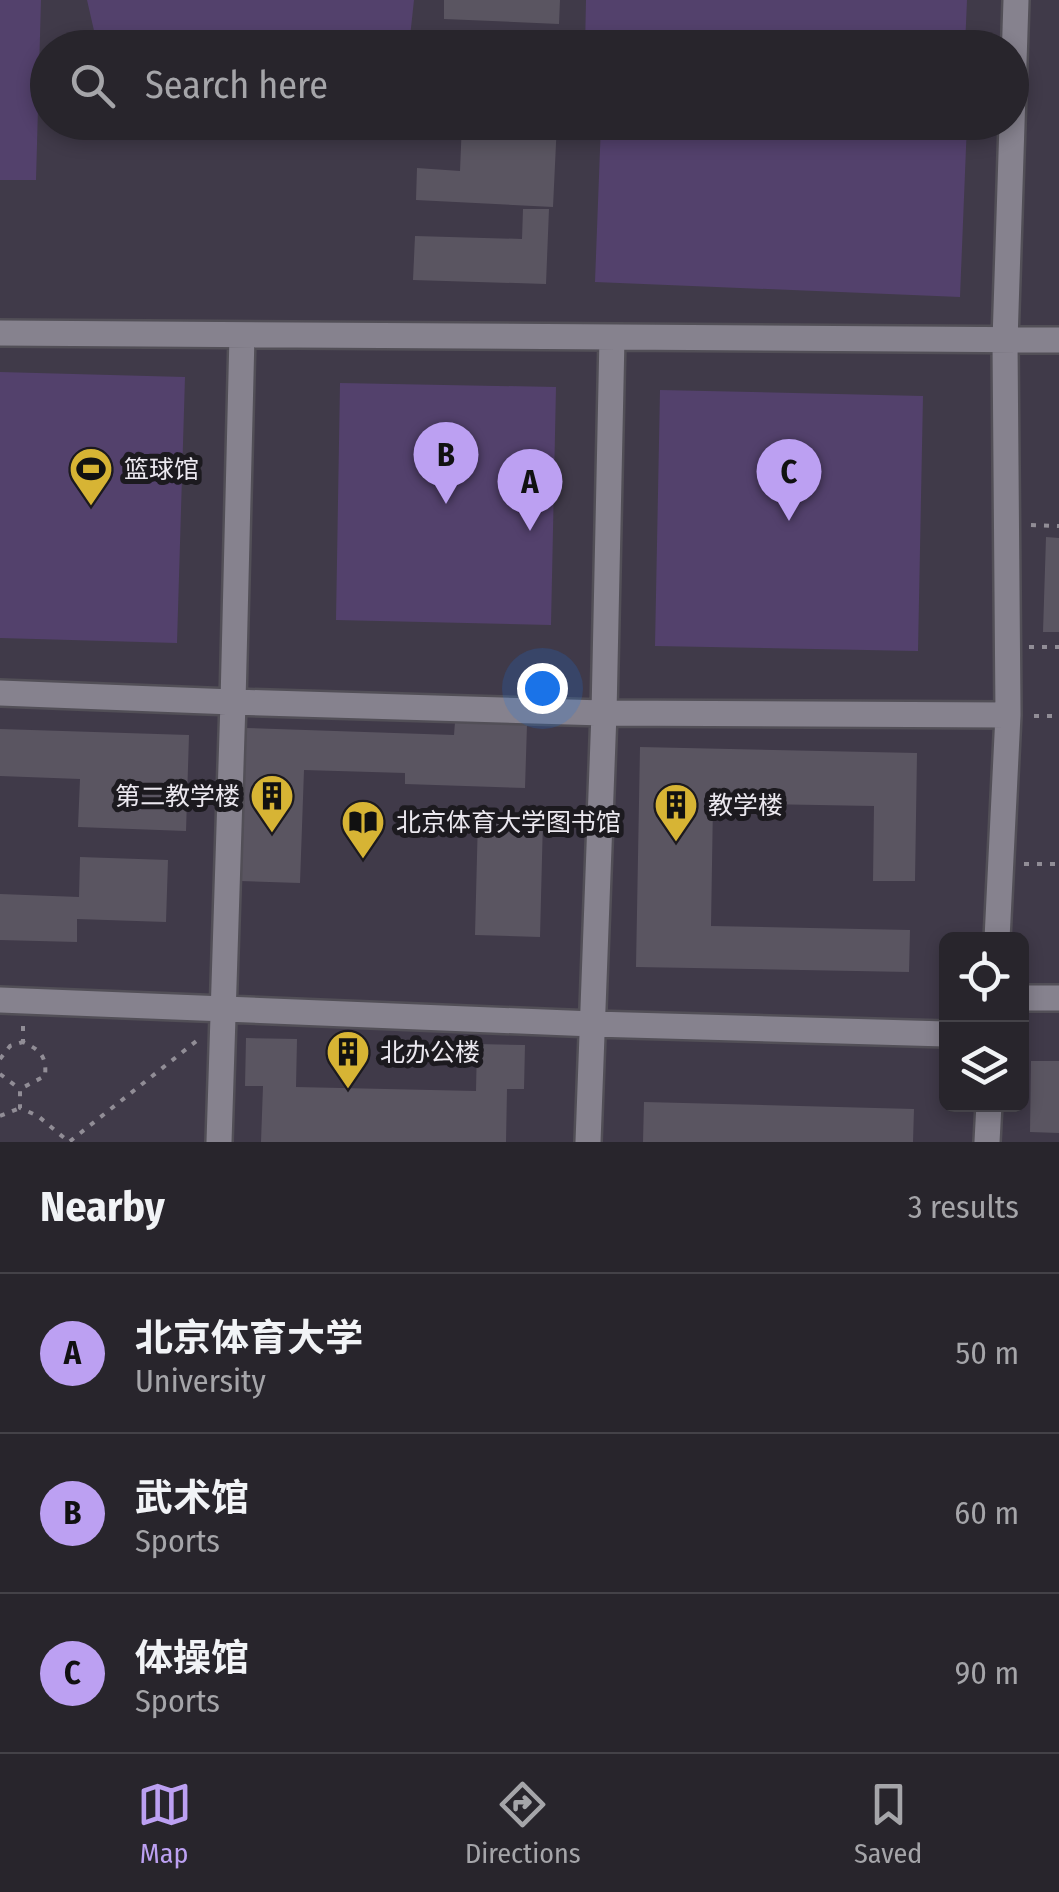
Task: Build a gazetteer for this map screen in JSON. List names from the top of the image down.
{
  "places": {
    "sports": ["篮球馆"],
    "building": ["第二教学楼", "教学楼", "北办公楼"],
    "library": ["北京体育大学图书馆"]
  },
  "page": {
    "search": "Search here",
    "pins": ["B", "C", "A"],
    "heading": ["Nearby", "3 results"],
    "list": [
      {
        "mark": "A",
        "name": "北京体育大学",
        "note": "University",
        "value": "50 m"
      },
      {
        "mark": "B",
        "name": "武术馆",
        "note": "Sports",
        "value": "60 m"
      },
      {
        "mark": "C",
        "name": "体操馆",
        "note": "Sports",
        "value": "90 m"
      }
    ],
    "nav": ["Map", "Directions", "Saved"]
  }
}
